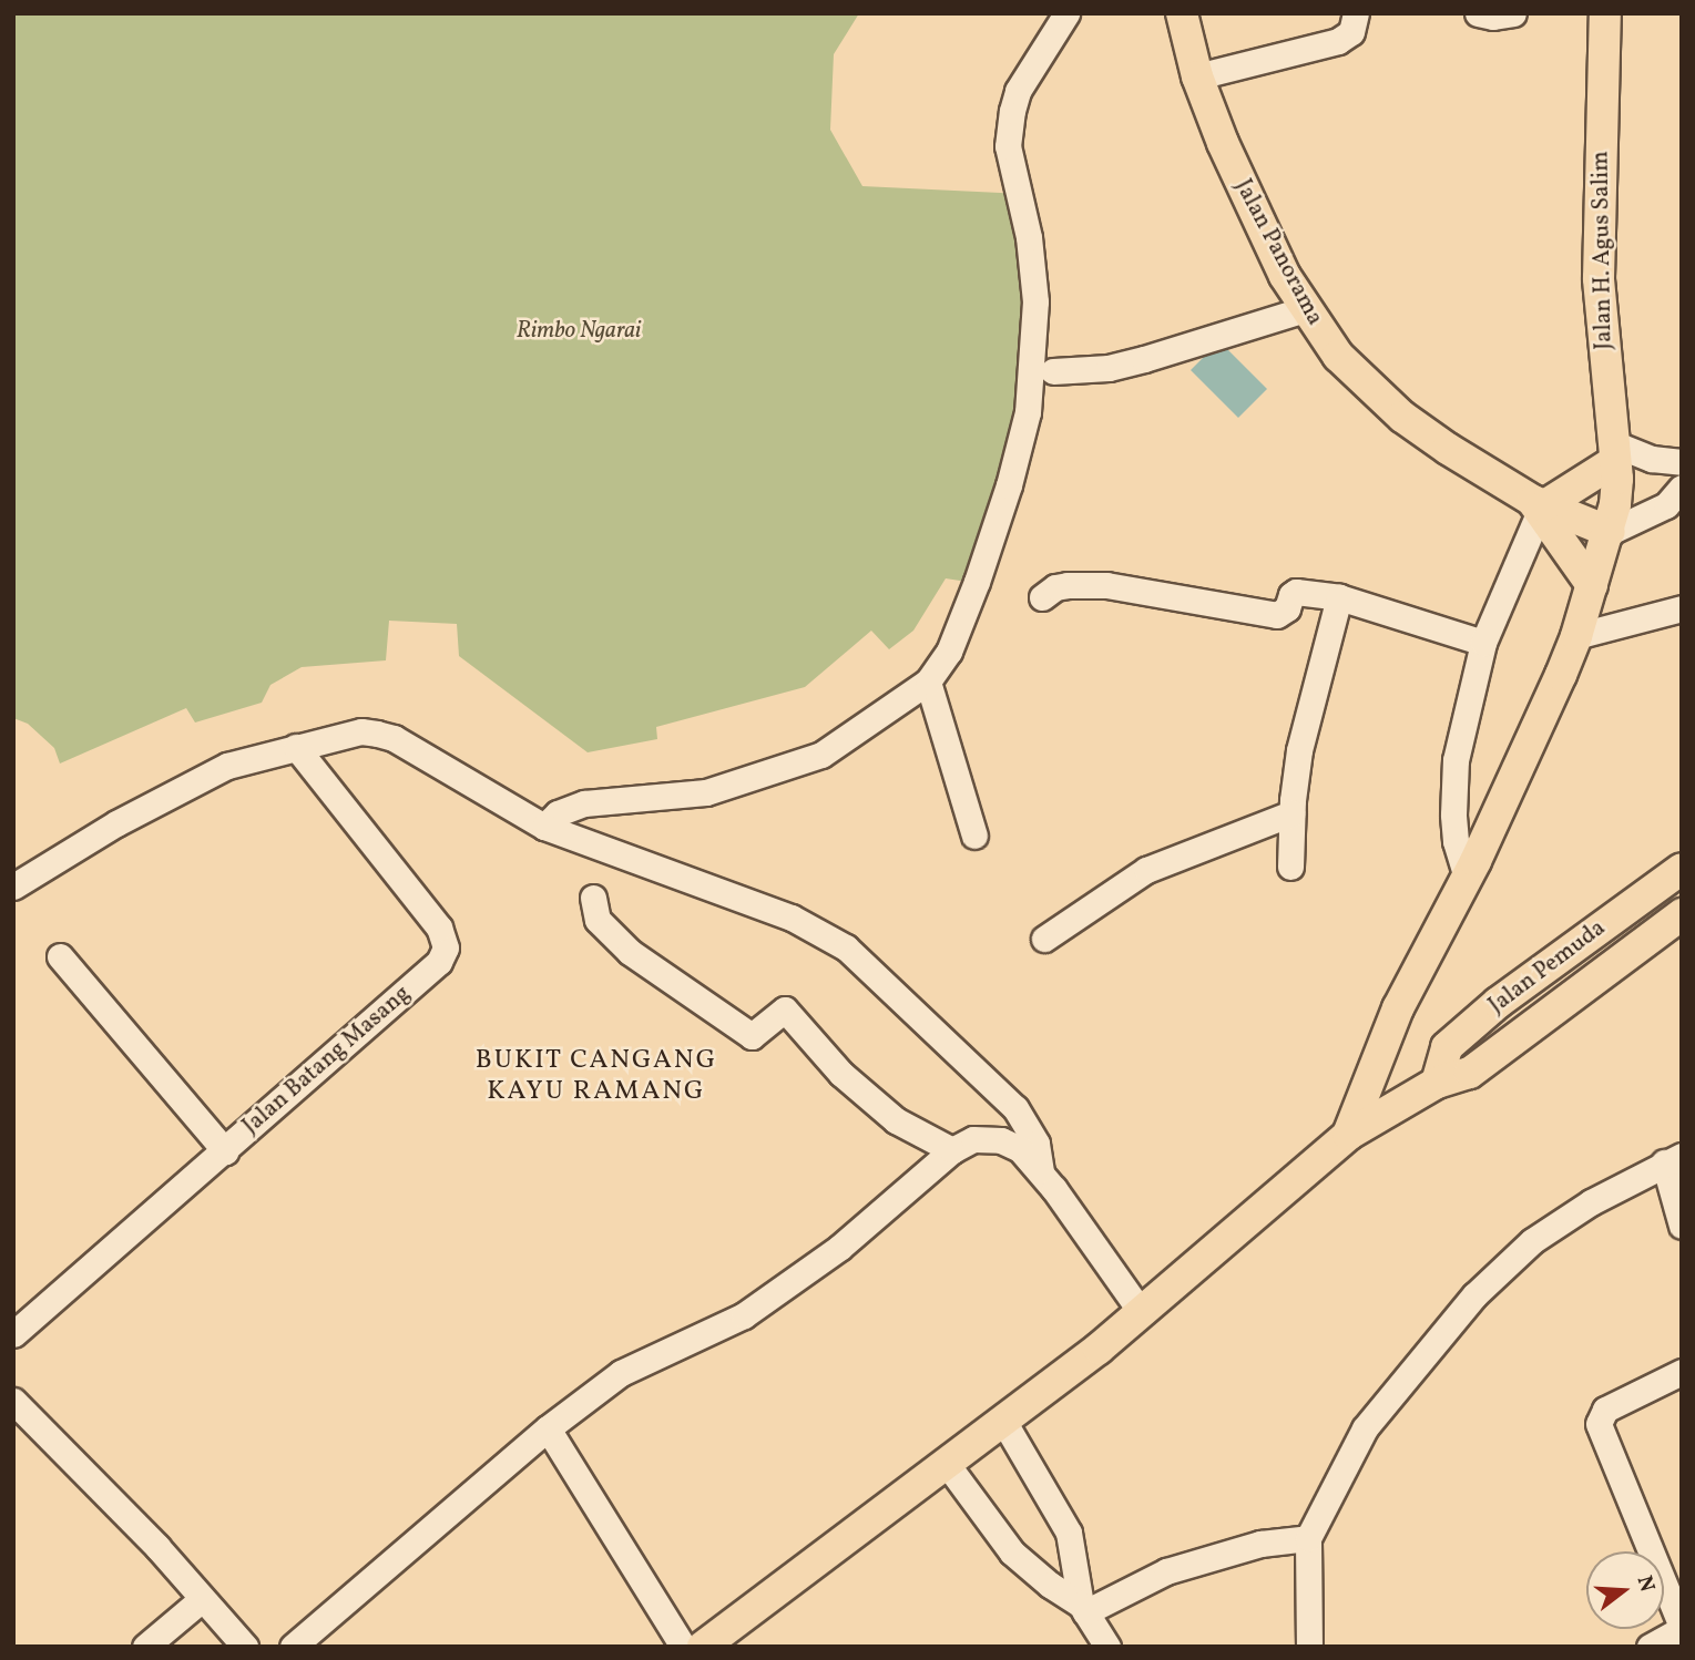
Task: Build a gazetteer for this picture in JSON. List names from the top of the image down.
{
  "streets": {
    "main road": ["Jalan H. Agus Salim", "Jalan Panorama", "Jalan Pemuda"],
    "street": ["Jalan Batang Masang"]
  },
  "crossings": [
    ["Jalan H. Agus Salim", "Jalan Panorama"],
    ["Jalan H. Agus Salim", "Jalan Pemuda"]
  ],
  "districts": ["BUKIT CANGANG KAYU RAMANG"],
  "parks": ["Rimbo Ngarai"],
  "north": "right"
}
